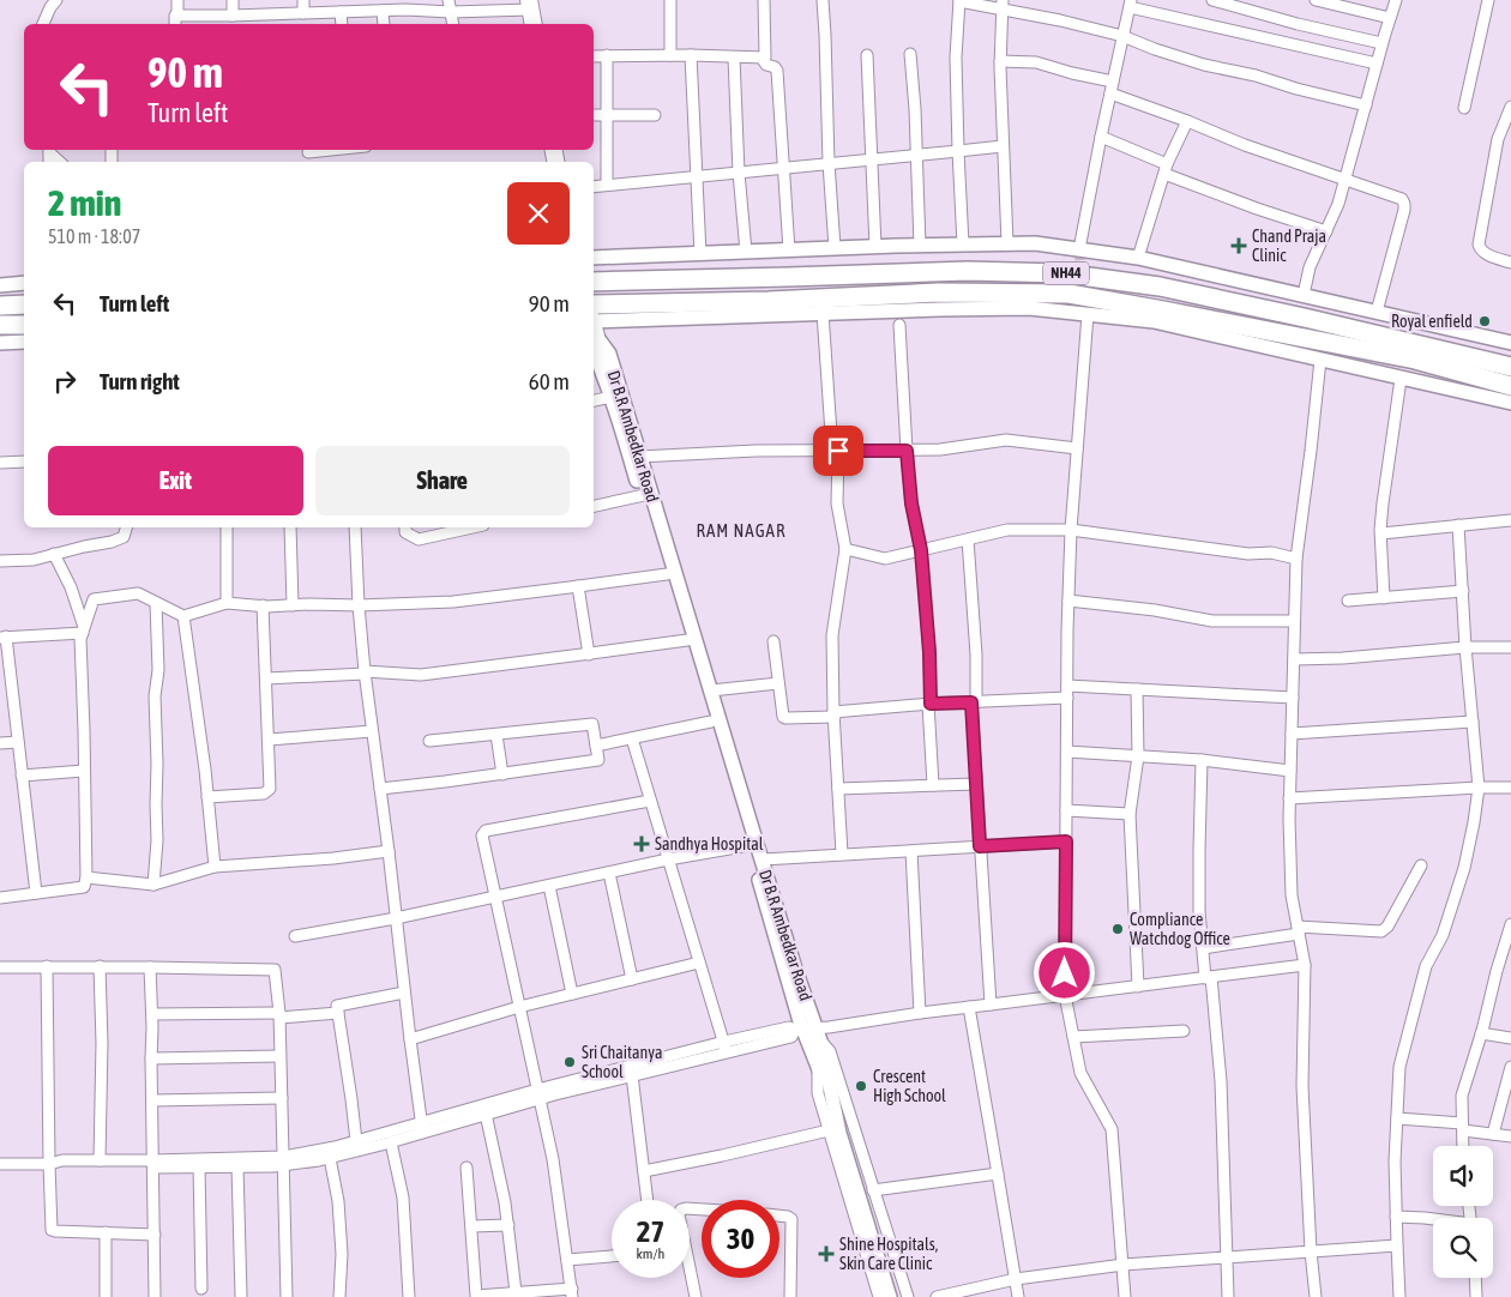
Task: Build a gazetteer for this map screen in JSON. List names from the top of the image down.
{
  "streets": {
    "highway": ["NH44"],
    "street": ["Dr B.R Ambedkar Road"]
  },
  "districts": ["RAM NAGAR"],
  "places": {
    "health": ["Chand Praja Clinic", "Sandhya Hospital", "Shine Hospitals, Skin Care Clinic"],
    "other": [
      "Royal enfield",
      "Compliance Watchdog Office",
      "Sri Chaitanya School",
      "Crescent High School"
    ]
  },
  "page": {
    "turn": ["90 m", "Turn left"],
    "heading": ["2 min", "510 m · 18:07"],
    "list": [
      {
        "name": "Turn left",
        "value": "90 m"
      },
      {
        "name": "Turn right",
        "value": "60 m"
      }
    ],
    "buttons": ["Exit", "Share"],
    "speed": "27 km/h",
    "limit": "30"
  }
}
